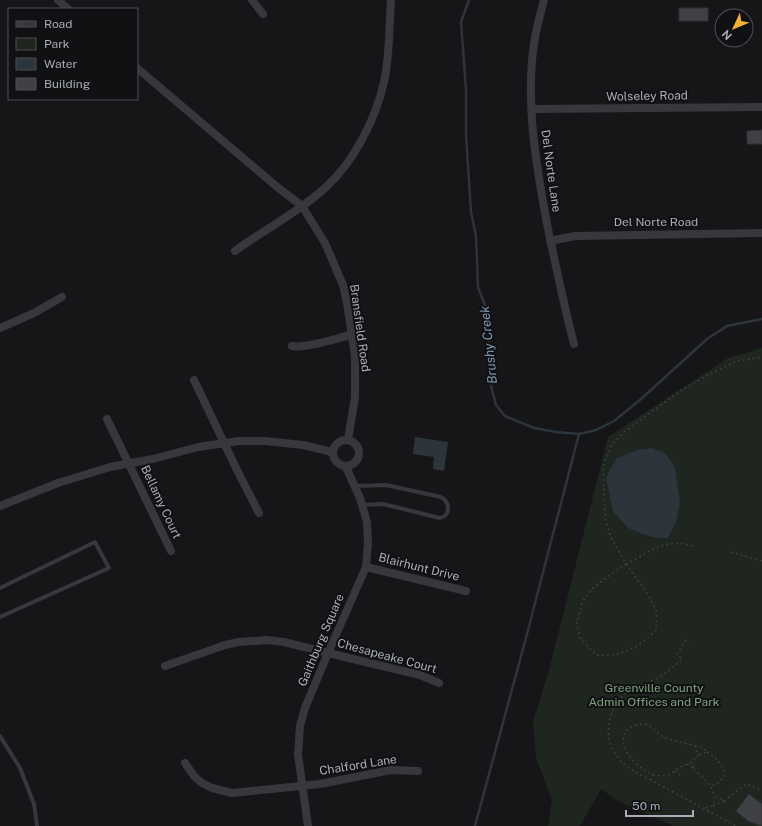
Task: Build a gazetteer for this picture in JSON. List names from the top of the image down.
{
  "streets": {
    "street": [
      "Wolseley Road",
      "Del Norte Lane",
      "Del Norte Road",
      "Bransfield Road",
      "Bellamy Court",
      "Blairhunt Drive",
      "Gaithburg Square",
      "Chesapeake Court",
      "Chalford Lane"
    ]
  },
  "crossings": [
    ["Wolseley Road", "Del Norte Lane"],
    ["Del Norte Lane", "Del Norte Road"],
    ["Bransfield Road", "Gaithburg Square"],
    ["Blairhunt Drive", "Gaithburg Square"],
    ["Gaithburg Square", "Chesapeake Court"],
    ["Gaithburg Square", "Chalford Lane"]
  ],
  "water": ["Brushy Creek"],
  "parks": ["Greenville County Admin Offices and Park"],
  "legend": [
    "Road",
    "Park",
    "Water",
    "Building"
  ],
  "scale_bar": "50 m",
  "north": "bottom left"
}
